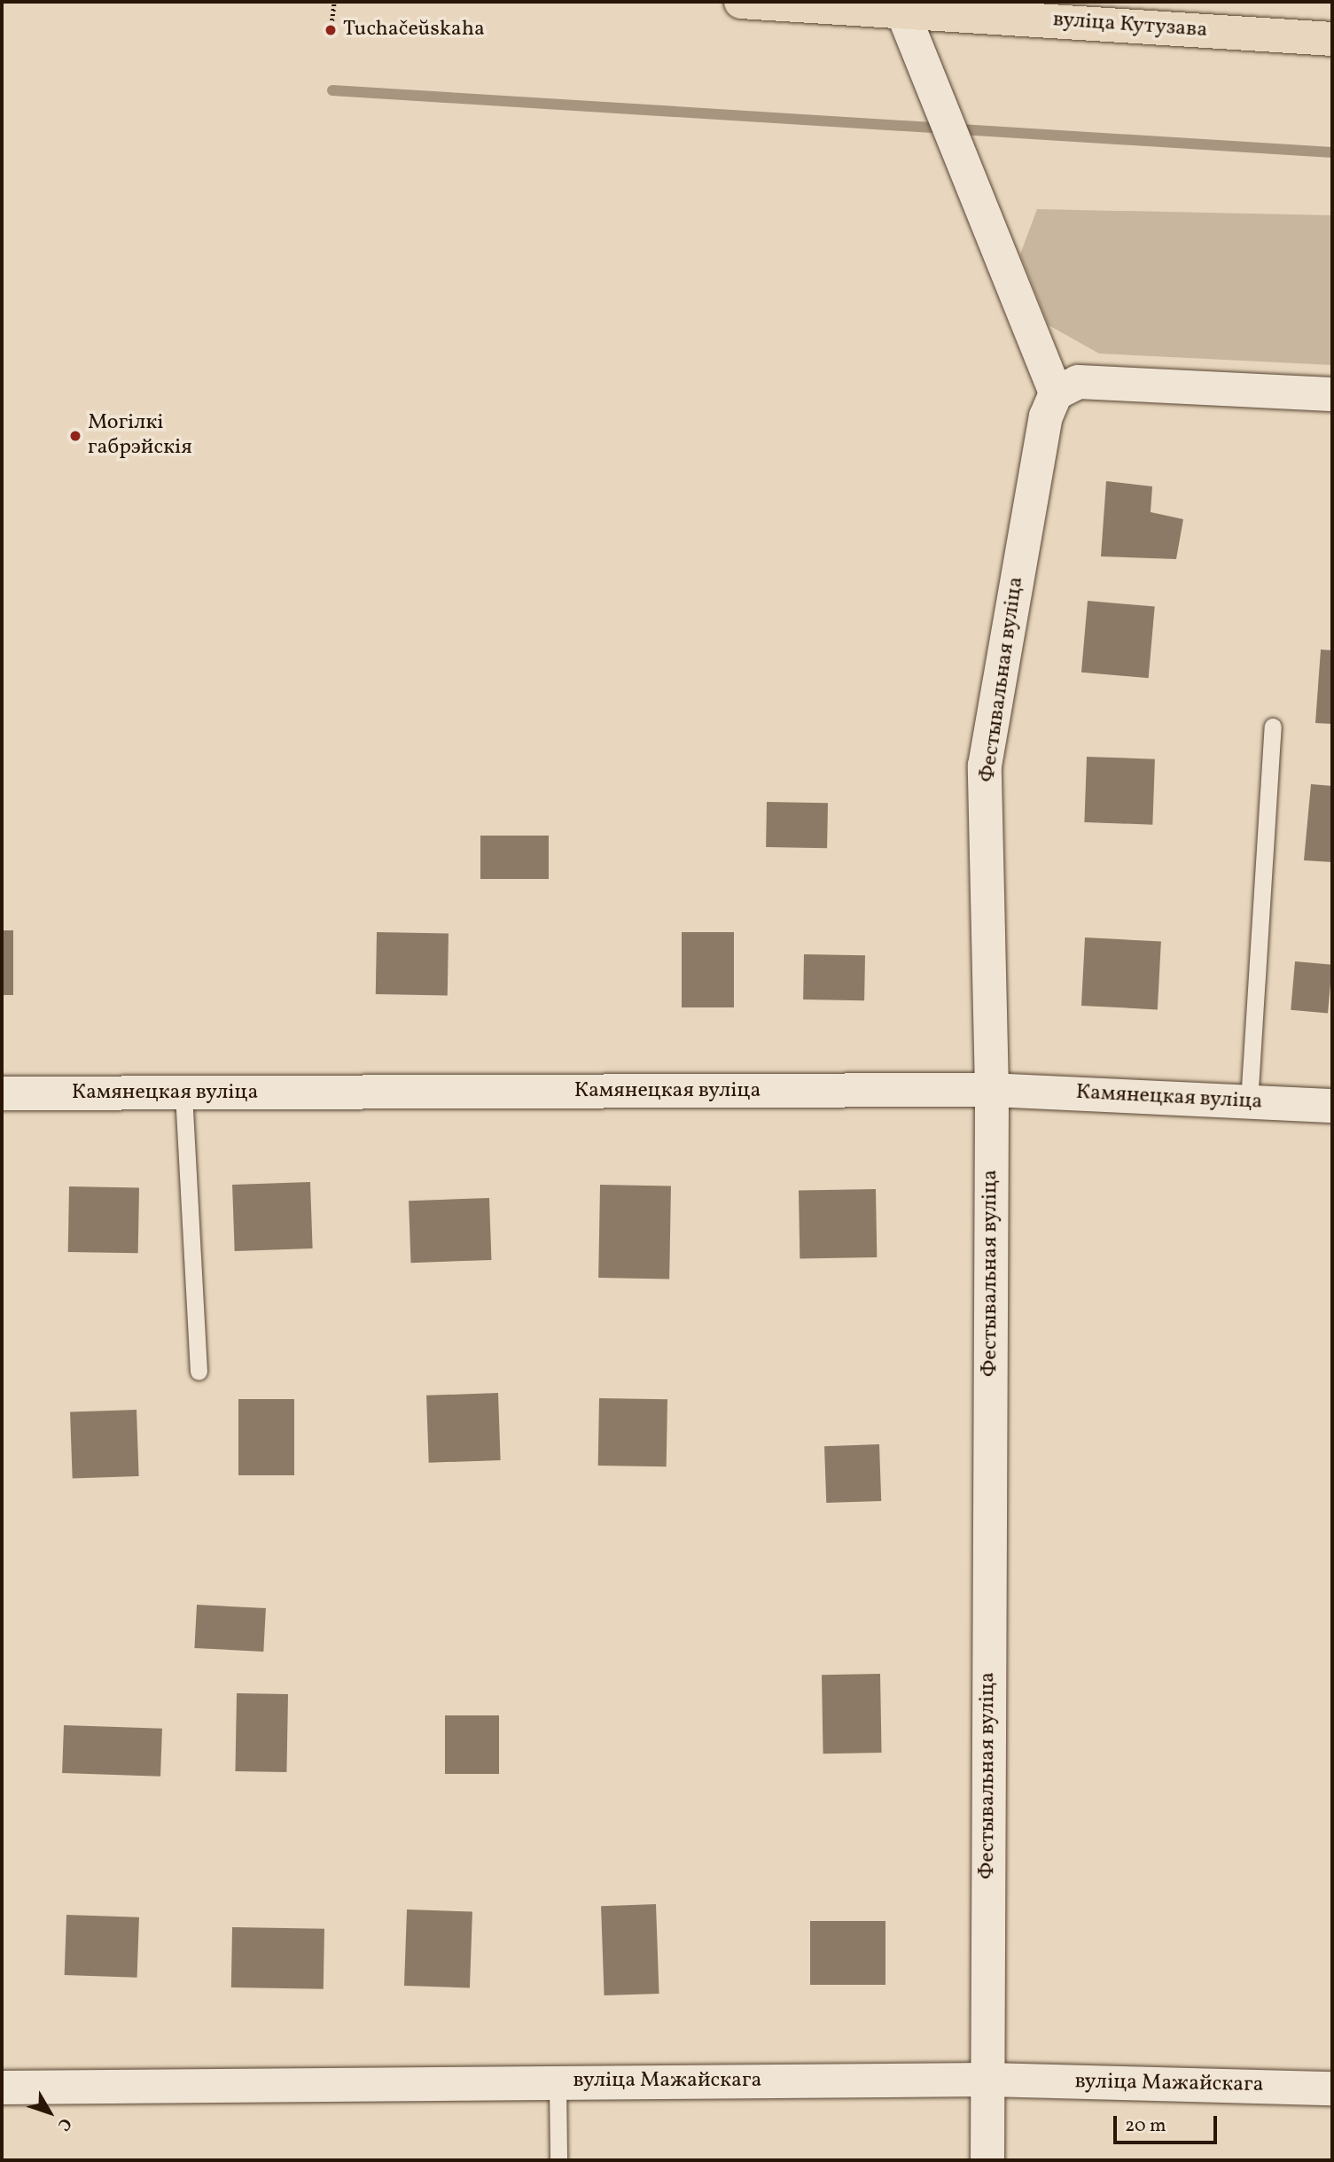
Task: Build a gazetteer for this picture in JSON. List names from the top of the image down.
{
  "streets": {
    "main road": ["вуліца Кутузава"],
    "street": ["Фестывальная вуліца", "Камянецкая вуліца", "вуліца Мажайскага"]
  },
  "crossings": [
    ["Фестывальная вуліца", "Камянецкая вуліца"],
    ["Фестывальная вуліца", "вуліца Мажайскага"]
  ],
  "places": ["Tuchačeŭskaha", "Могілкі габрэйскія"],
  "scale_bar": "20 m",
  "north": "bottom right"
}
